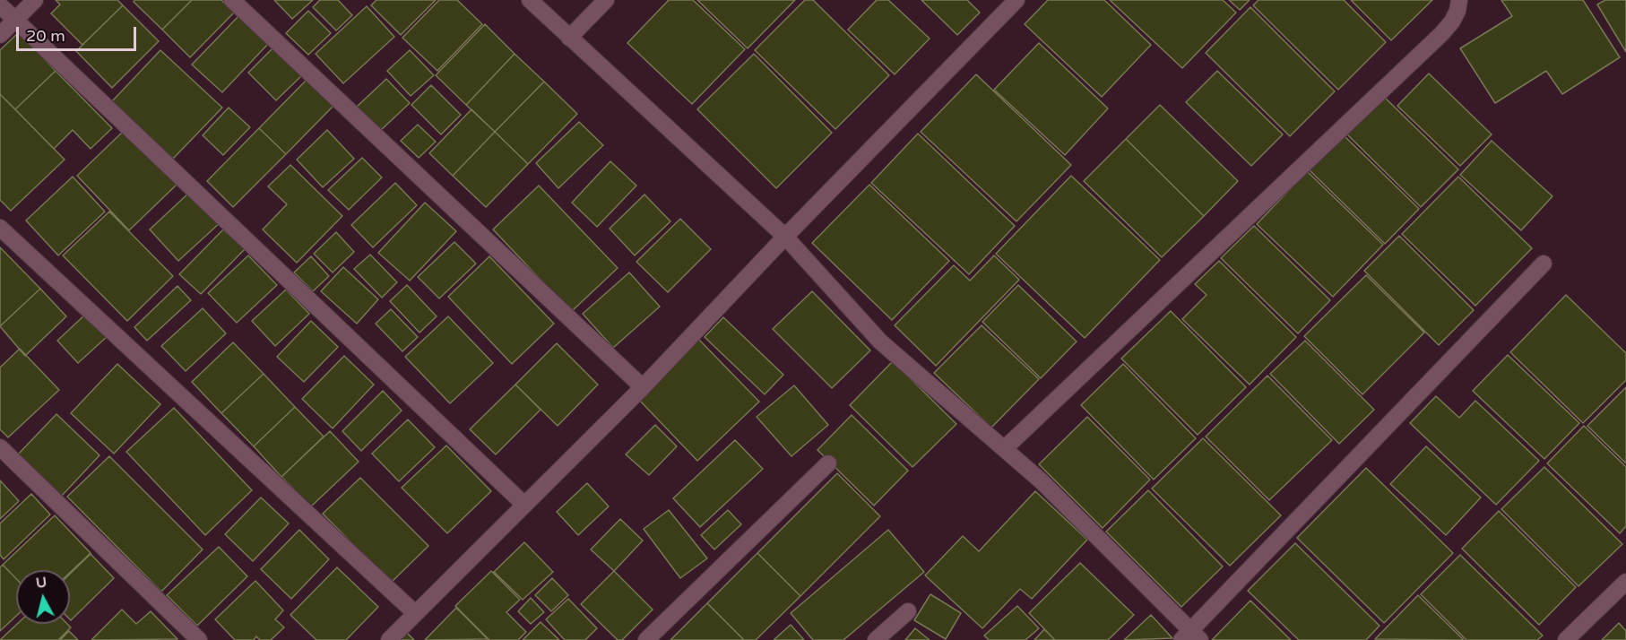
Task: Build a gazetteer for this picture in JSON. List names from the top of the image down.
{
  "scale_bar": "20 m",
  "north": "top"
}
